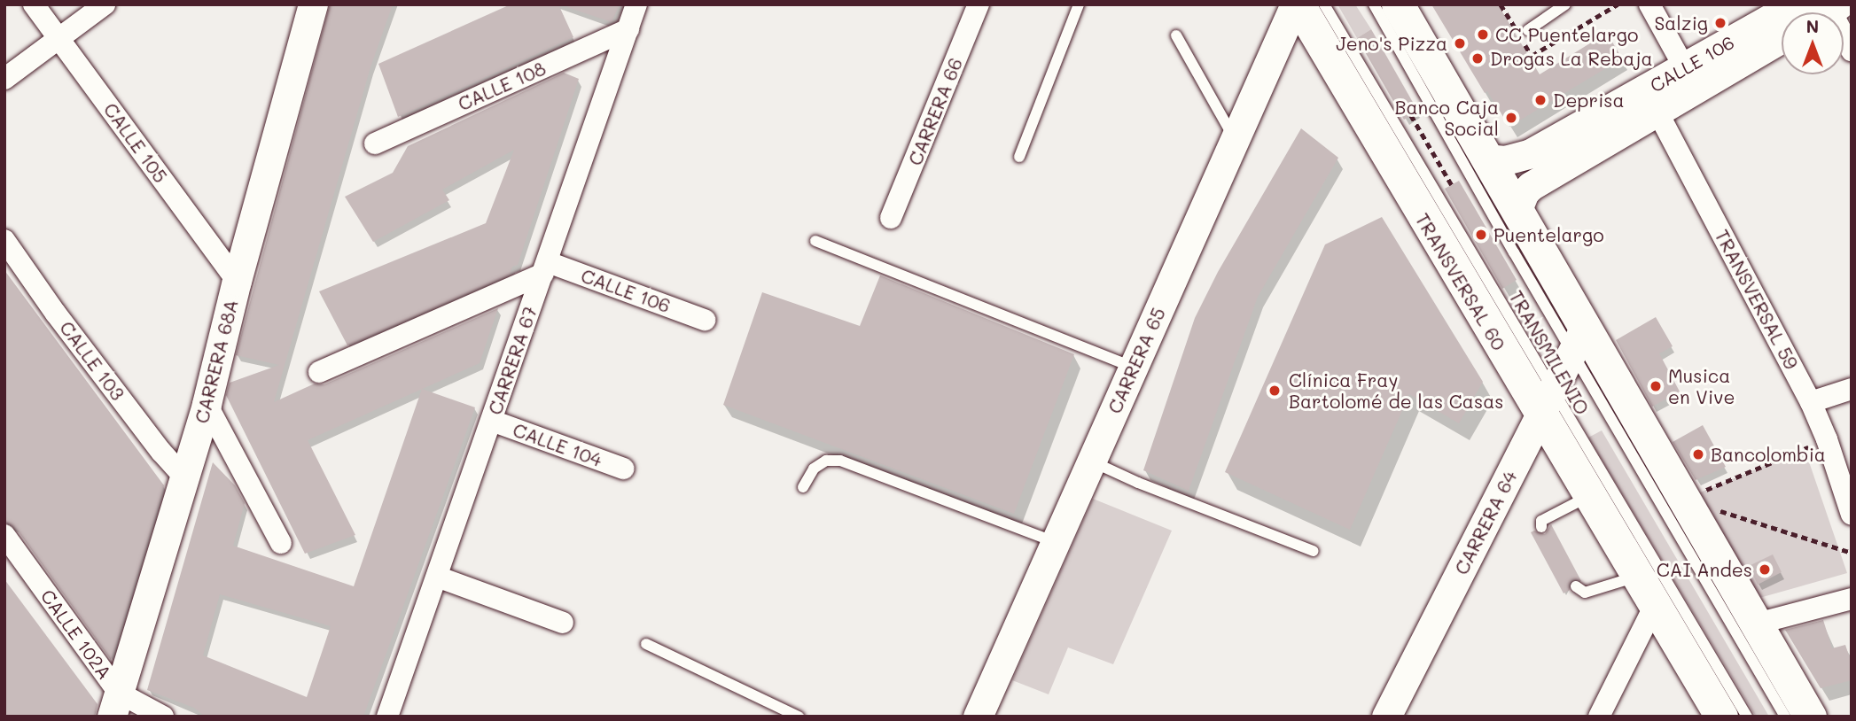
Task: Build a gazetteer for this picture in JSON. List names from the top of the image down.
{
  "streets": {
    "main road": ["TRANSVERSAL 60"],
    "street": [
      "CALLE 106",
      "CALLE 108",
      "CARRERA 66",
      "CALLE 105",
      "TRANSVERSAL 59",
      "CALLE 103",
      "CARRERA 67",
      "CARRERA 65",
      "CARRERA 68A",
      "CALLE 104",
      "CARRERA 64",
      "CALLE 102A"
    ],
    "lane": ["TRANSMILENIO"]
  },
  "crossings": [
    ["CALLE 106", "TRANSVERSAL 59"],
    ["CALLE 106", "CARRERA 67"],
    ["CALLE 108", "CARRERA 67"],
    ["CALLE 105", "CARRERA 68A"],
    ["TRANSVERSAL 60", "TRANSMILENIO"],
    ["TRANSVERSAL 60", "CARRERA 65"],
    ["TRANSVERSAL 60", "CARRERA 64"],
    ["TRANSMILENIO", "CARRERA 64"],
    ["CALLE 103", "CARRERA 68A"],
    ["CARRERA 67", "CALLE 104"],
    ["CARRERA 68A", "CALLE 102A"]
  ],
  "places": [
    "Salzig",
    "CC Puentelargo",
    "Jeno's Pizza",
    "Drogas La Rebaja",
    "Deprisa",
    "Banco Caja Social",
    "Puentelargo",
    "Musica en Vive",
    "Clínica Fray Bartolomé de las Casas",
    "Bancolombia",
    "CAI Andes"
  ],
  "north": "top"
}
